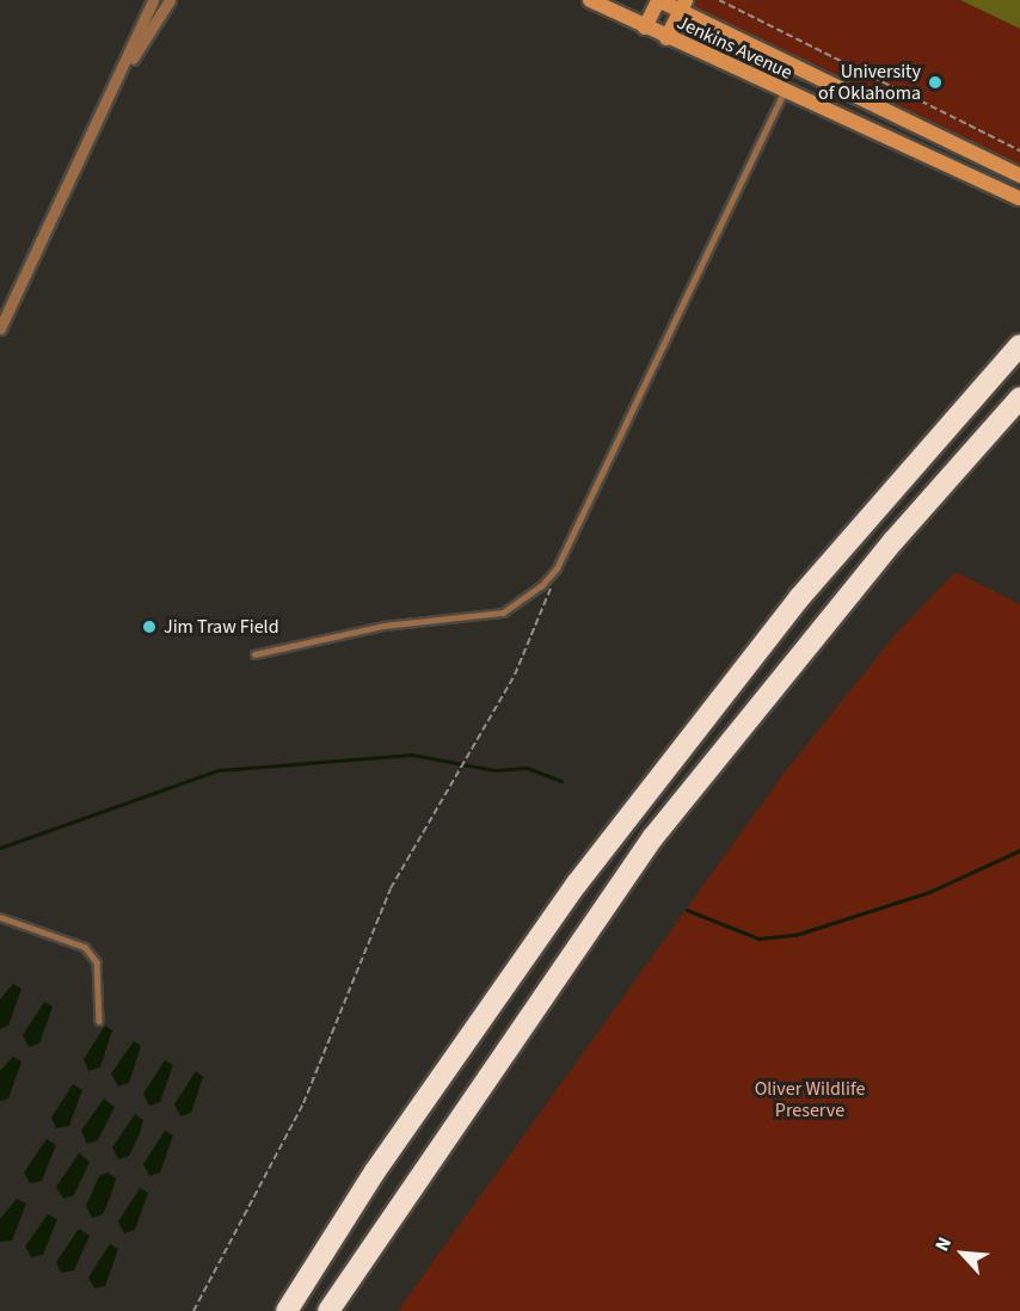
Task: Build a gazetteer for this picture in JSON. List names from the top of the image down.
{
  "streets": {
    "main road": ["Jenkins Avenue"]
  },
  "parks": ["Oliver Wildlife Preserve"],
  "places": ["University of Oklahoma", "Jim Traw Field"],
  "north": "top left"
}
